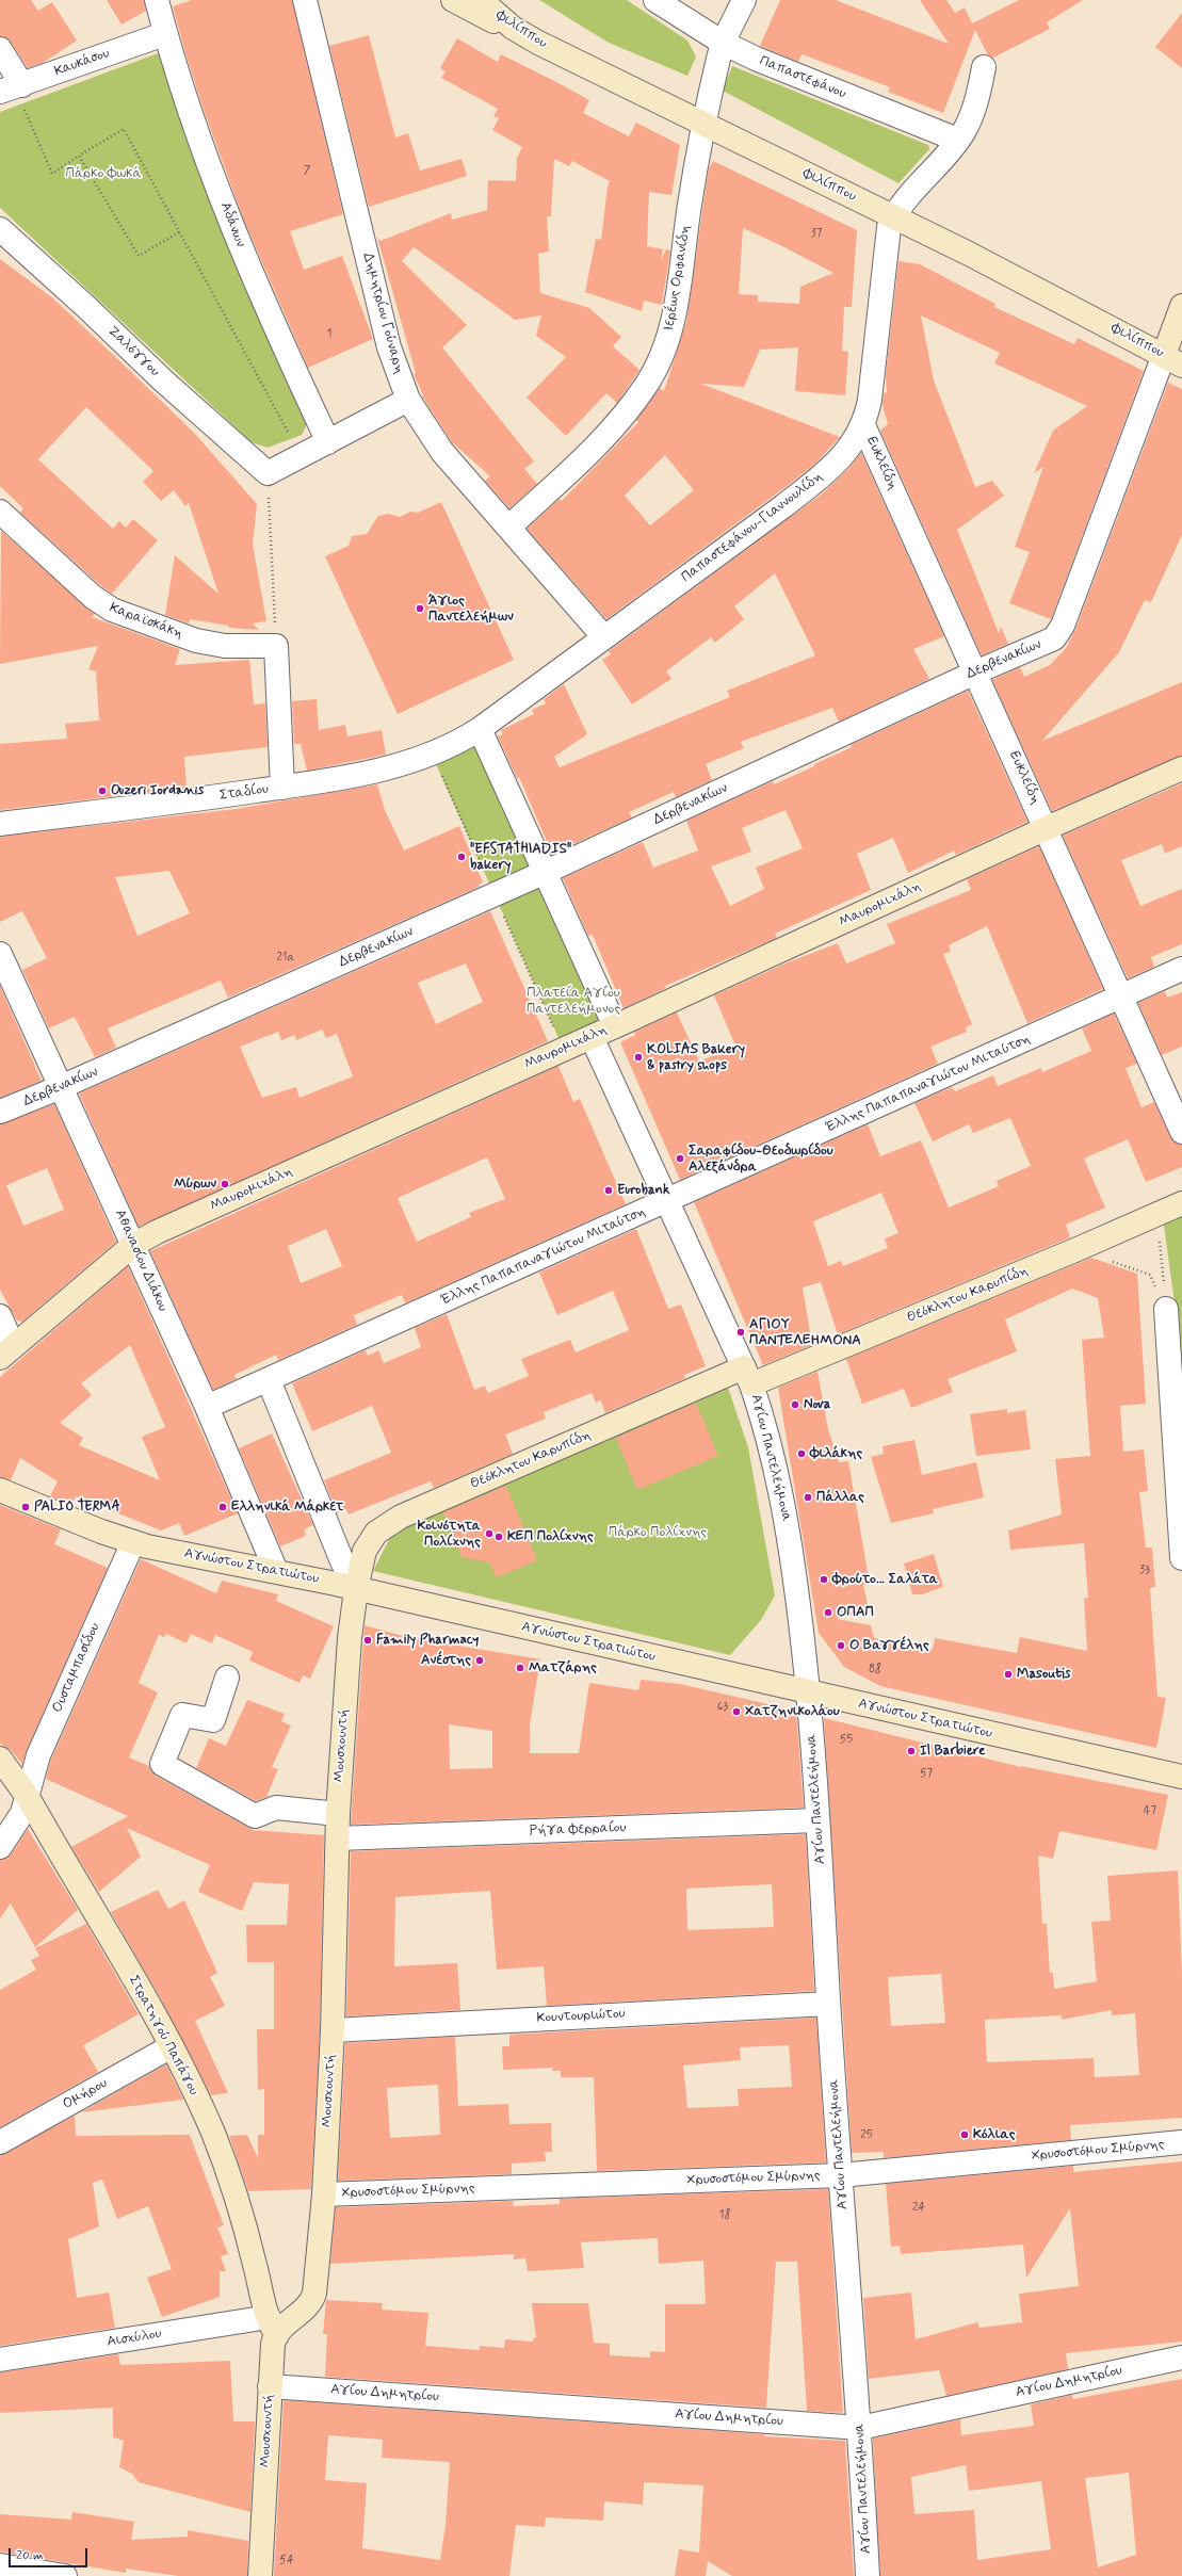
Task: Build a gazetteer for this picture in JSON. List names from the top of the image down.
{
  "streets": {
    "street": [
      "Φιλίππου",
      "Καυκάσου",
      "Παπαστεφάνου",
      "Αδάνων",
      "Ιερέως Ορφανίδη",
      "Δημητρίου Γούναρη",
      "Ζαλόγγου",
      "Ευκλείδη",
      "Παπαστεφάνου-Γιαννουλίδη",
      "Καραϊσκάκη",
      "Δερβενακίων",
      "Σταδίου",
      "Μαυρομιχάλη",
      "Έλλης Παπαπαναγιώτου Μιταύτση",
      "Αθανασίου Διάκου",
      "Θεόκλητου Καρυπίδη",
      "Αγίου Παντελεήμονα",
      "Αγνώστου Στρατιώτου",
      "Ουσταμπασίδου",
      "Μουσχουντή",
      "Ρήγα Φερραίου",
      "Κουντουριώτου",
      "Στρατηγού Παπάγου",
      "Ομήρου",
      "Χρυσοστόμου Σμύρνης",
      "Αισχύλου",
      "Αγίου Δημητρίου"
    ]
  },
  "crossings": [
    ["Φιλίππου", "Ιερέως Ορφανίδη"],
    ["Φιλίππου", "Παπαστεφάνου-Γιαννουλίδη"],
    ["Φιλίππου", "Δερβενακίων"],
    ["Καυκάσου", "Αδάνων"],
    ["Παπαστεφάνου", "Ιερέως Ορφανίδη"],
    ["Ιερέως Ορφανίδη", "Δημητρίου Γούναρη"],
    ["Δημητρίου Γούναρη", "Παπαστεφάνου-Γιαννουλίδη"],
    ["Ευκλείδη", "Παπαστεφάνου-Γιαννουλίδη"],
    ["Ευκλείδη", "Δερβενακίων"],
    ["Ευκλείδη", "Μαυρομιχάλη"],
    ["Ευκλείδη", "Έλλης Παπαπαναγιώτου Μιταύτση"],
    ["Παπαστεφάνου-Γιαννουλίδη", "Σταδίου"],
    ["Δερβενακίων", "Αθανασίου Διάκου"],
    ["Μαυρομιχάλη", "Αθανασίου Διάκου"],
    ["Μαυρομιχάλη", "Αγίου Παντελεήμονα"],
    ["Έλλης Παπαπαναγιώτου Μιταύτση", "Αθανασίου Διάκου"],
    ["Έλλης Παπαπαναγιώτου Μιταύτση", "Αγίου Παντελεήμονα"],
    ["Αθανασίου Διάκου", "Αγνώστου Στρατιώτου"],
    ["Θεόκλητου Καρυπίδη", "Αγίου Παντελεήμονα"],
    ["Θεόκλητου Καρυπίδη", "Αγνώστου Στρατιώτου"],
    ["Θεόκλητου Καρυπίδη", "Μουσχουντή"],
    ["Αγίου Παντελεήμονα", "Αγνώστου Στρατιώτου"],
    ["Αγίου Παντελεήμονα", "Ρήγα Φερραίου"],
    ["Αγίου Παντελεήμονα", "Κουντουριώτου"],
    ["Αγίου Παντελεήμονα", "Χρυσοστόμου Σμύρνης"],
    ["Αγίου Παντελεήμονα", "Αγίου Δημητρίου"],
    ["Αγνώστου Στρατιώτου", "Ουσταμπασίδου"],
    ["Αγνώστου Στρατιώτου", "Μουσχουντή"],
    ["Ουσταμπασίδου", "Στρατηγού Παπάγου"],
    ["Μουσχουντή", "Ρήγα Φερραίου"],
    ["Μουσχουντή", "Κουντουριώτου"],
    ["Μουσχουντή", "Στρατηγού Παπάγου"],
    ["Μουσχουντή", "Χρυσοστόμου Σμύρνης"],
    ["Μουσχουντή", "Αισχύλου"],
    ["Μουσχουντή", "Αγίου Δημητρίου"],
    ["Στρατηγού Παπάγου", "Ομήρου"],
    ["Στρατηγού Παπάγου", "Αισχύλου"]
  ],
  "parks": ["Πάρκο Φωκά", "Πλατεία Αγίου Παντελεήμονος", "Πάρκο Πολίχνης"],
  "places": [
    "Άγιος Παντελεήμων",
    "Ouzeri Iordanis",
    "\"EFSTATHIADIS\" bakery",
    "KOLIAS Bakery & pastry shops",
    "Σαραφίδου-Θεοδωρίδου Αλεξάνδρα",
    "Μύρων",
    "Eurobank",
    "ΑΓΙΟΥ ΠΑΝΤΕΛΕΗΜΟΝΑ",
    "Nova",
    "Φιλάκης",
    "Πάλλας",
    "PALIO TERMA",
    "Ελληνικά Μάρκετ",
    "Κοινότητα Πολίχνης",
    "ΚΕΠ Πολίχνης",
    "Φρούτο... Σαλάτα",
    "ΟΠΑΠ",
    "Family Pharmacy",
    "Ο Βαγγέλης",
    "Ανέστης",
    "Ματζάρης",
    "Masoutis",
    "Χατζηνικολάου",
    "Il Barbiere",
    "Κόλιας"
  ],
  "house_numbers": [
    "7",
    "37",
    "1",
    "21α",
    "33",
    "88",
    "63",
    "55",
    "57",
    "47",
    "25",
    "24",
    "18",
    "54"
  ],
  "scale_bar": "20 m"
}
